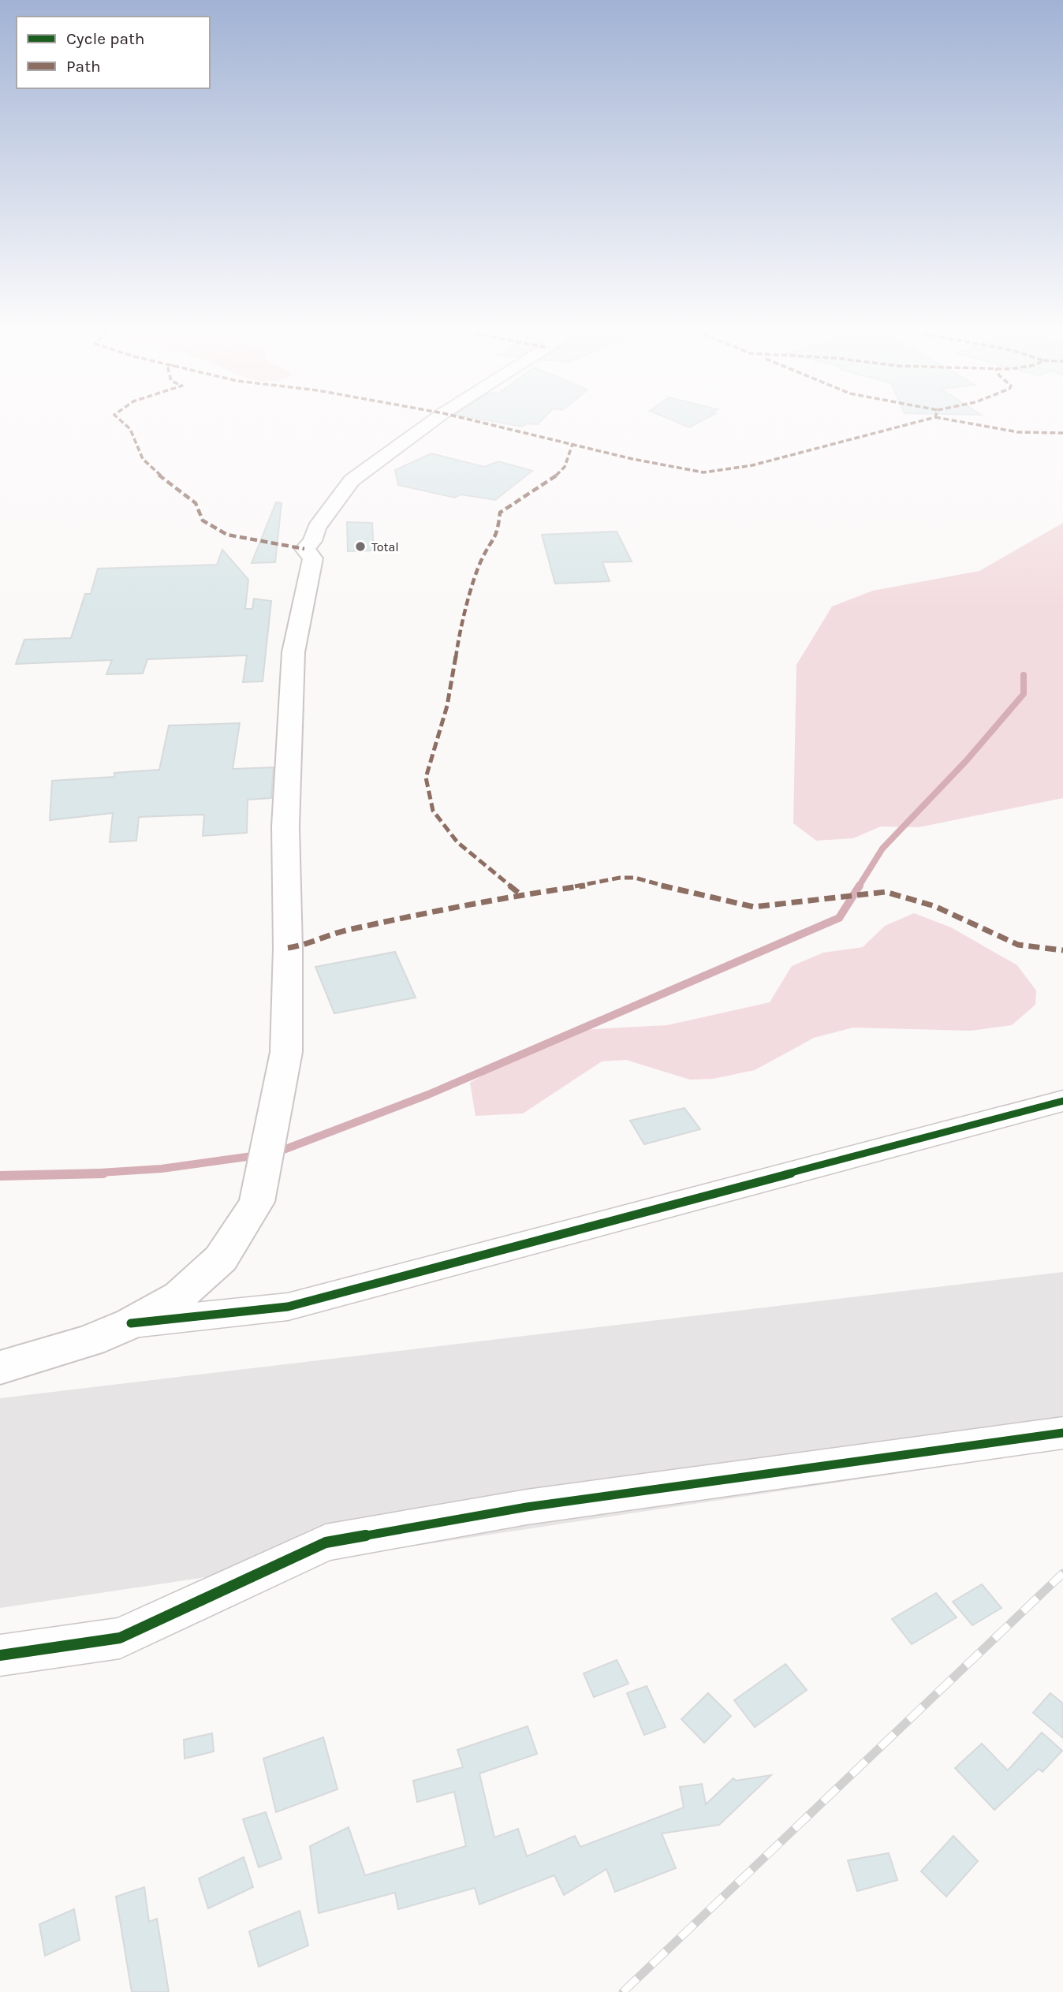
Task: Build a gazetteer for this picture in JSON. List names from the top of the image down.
{
  "places": ["Total"],
  "legend": ["Cycle path", "Path"]
}
